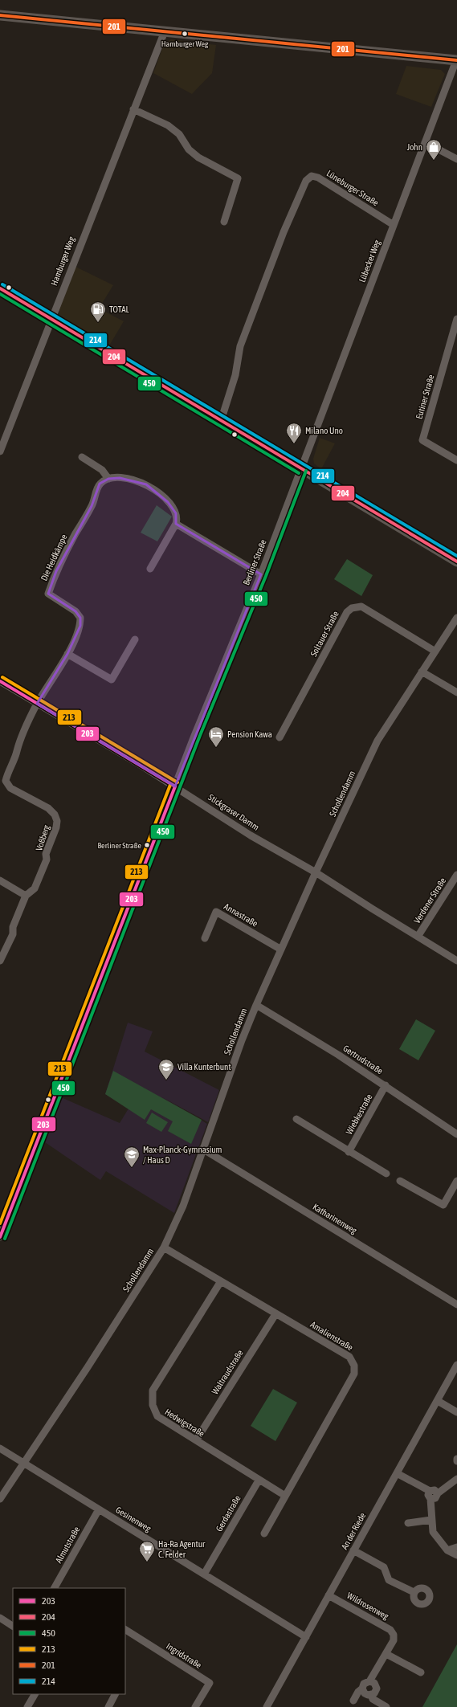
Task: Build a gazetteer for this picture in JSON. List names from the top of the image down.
{
  "streets": {
    "street": [
      "Lüneburger Straße",
      "Hamburger Weg",
      "Lübecker Weg",
      "Eutiner Straße",
      "Die Heidkämpe",
      "Berliner Straße",
      "Soltauer Straße",
      "Schollendamm",
      "Stickgraser Damm",
      "Voßberg",
      "Verdener Straße",
      "Annastraße",
      "Gertrudstraße",
      "Wiebkestraße",
      "Katharinenweg",
      "Amalienstraße",
      "Waltraudstraße",
      "Hedwigstraße",
      "Gerdastraße",
      "Gesinenweg",
      "An der Riede",
      "Almutstraße",
      "Wildrosenweg",
      "Ingridstraße"
    ]
  },
  "crossings": [
    ["Lüneburger Straße", "Lübecker Weg"],
    ["Lübecker Weg", "Berliner Straße"],
    ["Die Heidkämpe", "Stickgraser Damm"],
    ["Die Heidkämpe", "Voßberg"],
    ["Berliner Straße", "Stickgraser Damm"],
    ["Soltauer Straße", "Schollendamm"],
    ["Schollendamm", "Stickgraser Damm"],
    ["Schollendamm", "Annastraße"],
    ["Schollendamm", "Gertrudstraße"],
    ["Schollendamm", "Katharinenweg"],
    ["Schollendamm", "Amalienstraße"],
    ["Schollendamm", "Gesinenweg"],
    ["Stickgraser Damm", "Voßberg"],
    ["Stickgraser Damm", "Verdener Straße"],
    ["Gertrudstraße", "Wiebkestraße"],
    ["Amalienstraße", "Waltraudstraße"],
    ["Amalienstraße", "Hedwigstraße"],
    ["Waltraudstraße", "Hedwigstraße"],
    ["Hedwigstraße", "Gerdastraße"],
    ["Gerdastraße", "Gesinenweg"],
    ["Gesinenweg", "An der Riede"],
    ["Gesinenweg", "Almutstraße"],
    ["An der Riede", "Wildrosenweg"]
  ],
  "places": {
    "other": ["Hamburger Weg", "Berliner Straße"],
    "shop": ["John"],
    "fuel station": ["TOTAL"],
    "restaurant": ["Milano Uno"],
    "hotel": ["Pension Kawa"],
    "school or university": ["Villa Kunterbunt", "Max-Planck-Gymnasium / Haus D"],
    "supermarket": ["Ha-Ra Agentur C. Felder"]
  },
  "lines": [
    "transit line 201",
    "transit line 214",
    "transit line 204",
    "transit line 450",
    "transit line 213",
    "transit line 203"
  ],
  "legend": [
    "203",
    "204",
    "450",
    "213",
    "201",
    "214"
  ]
}
